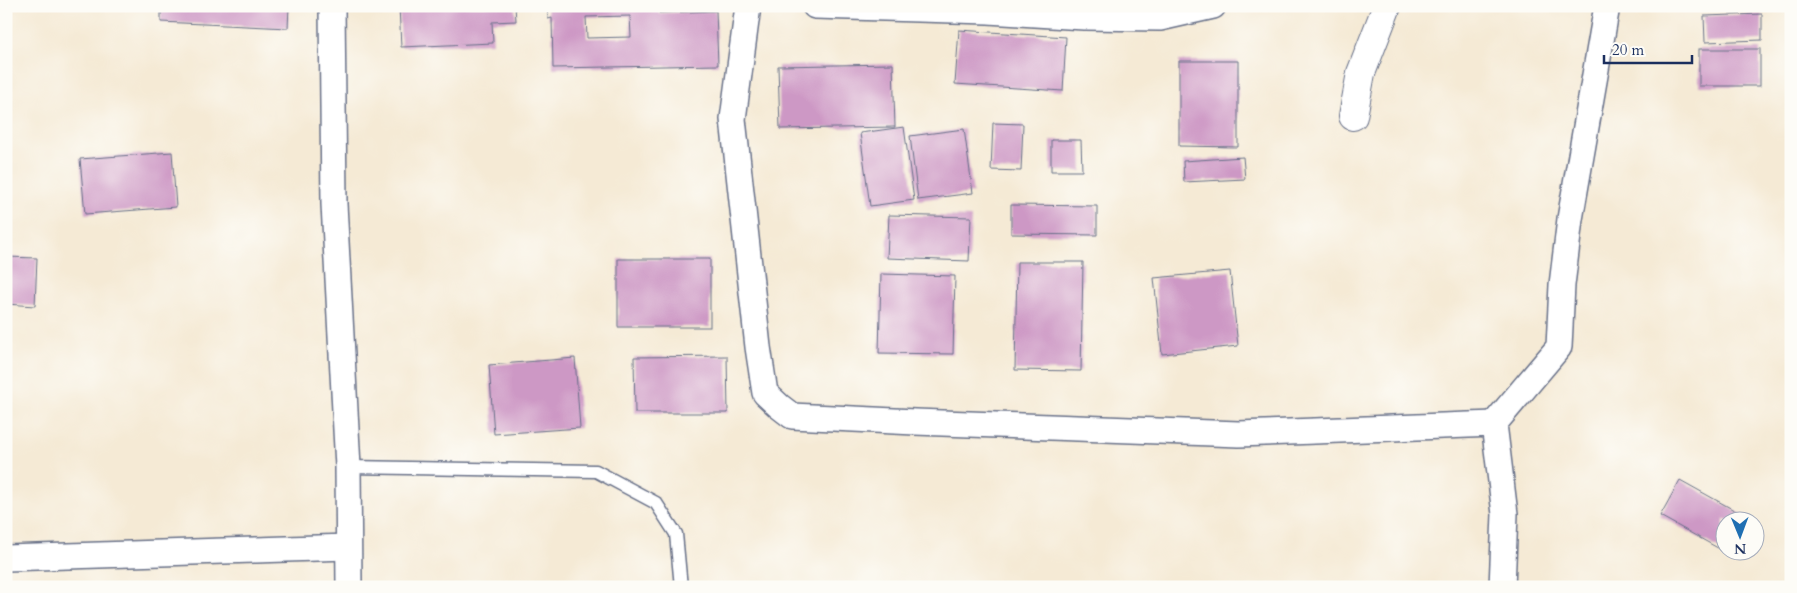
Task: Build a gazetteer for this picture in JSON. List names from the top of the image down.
{
  "scale_bar": "20 m",
  "north": "bottom"
}
